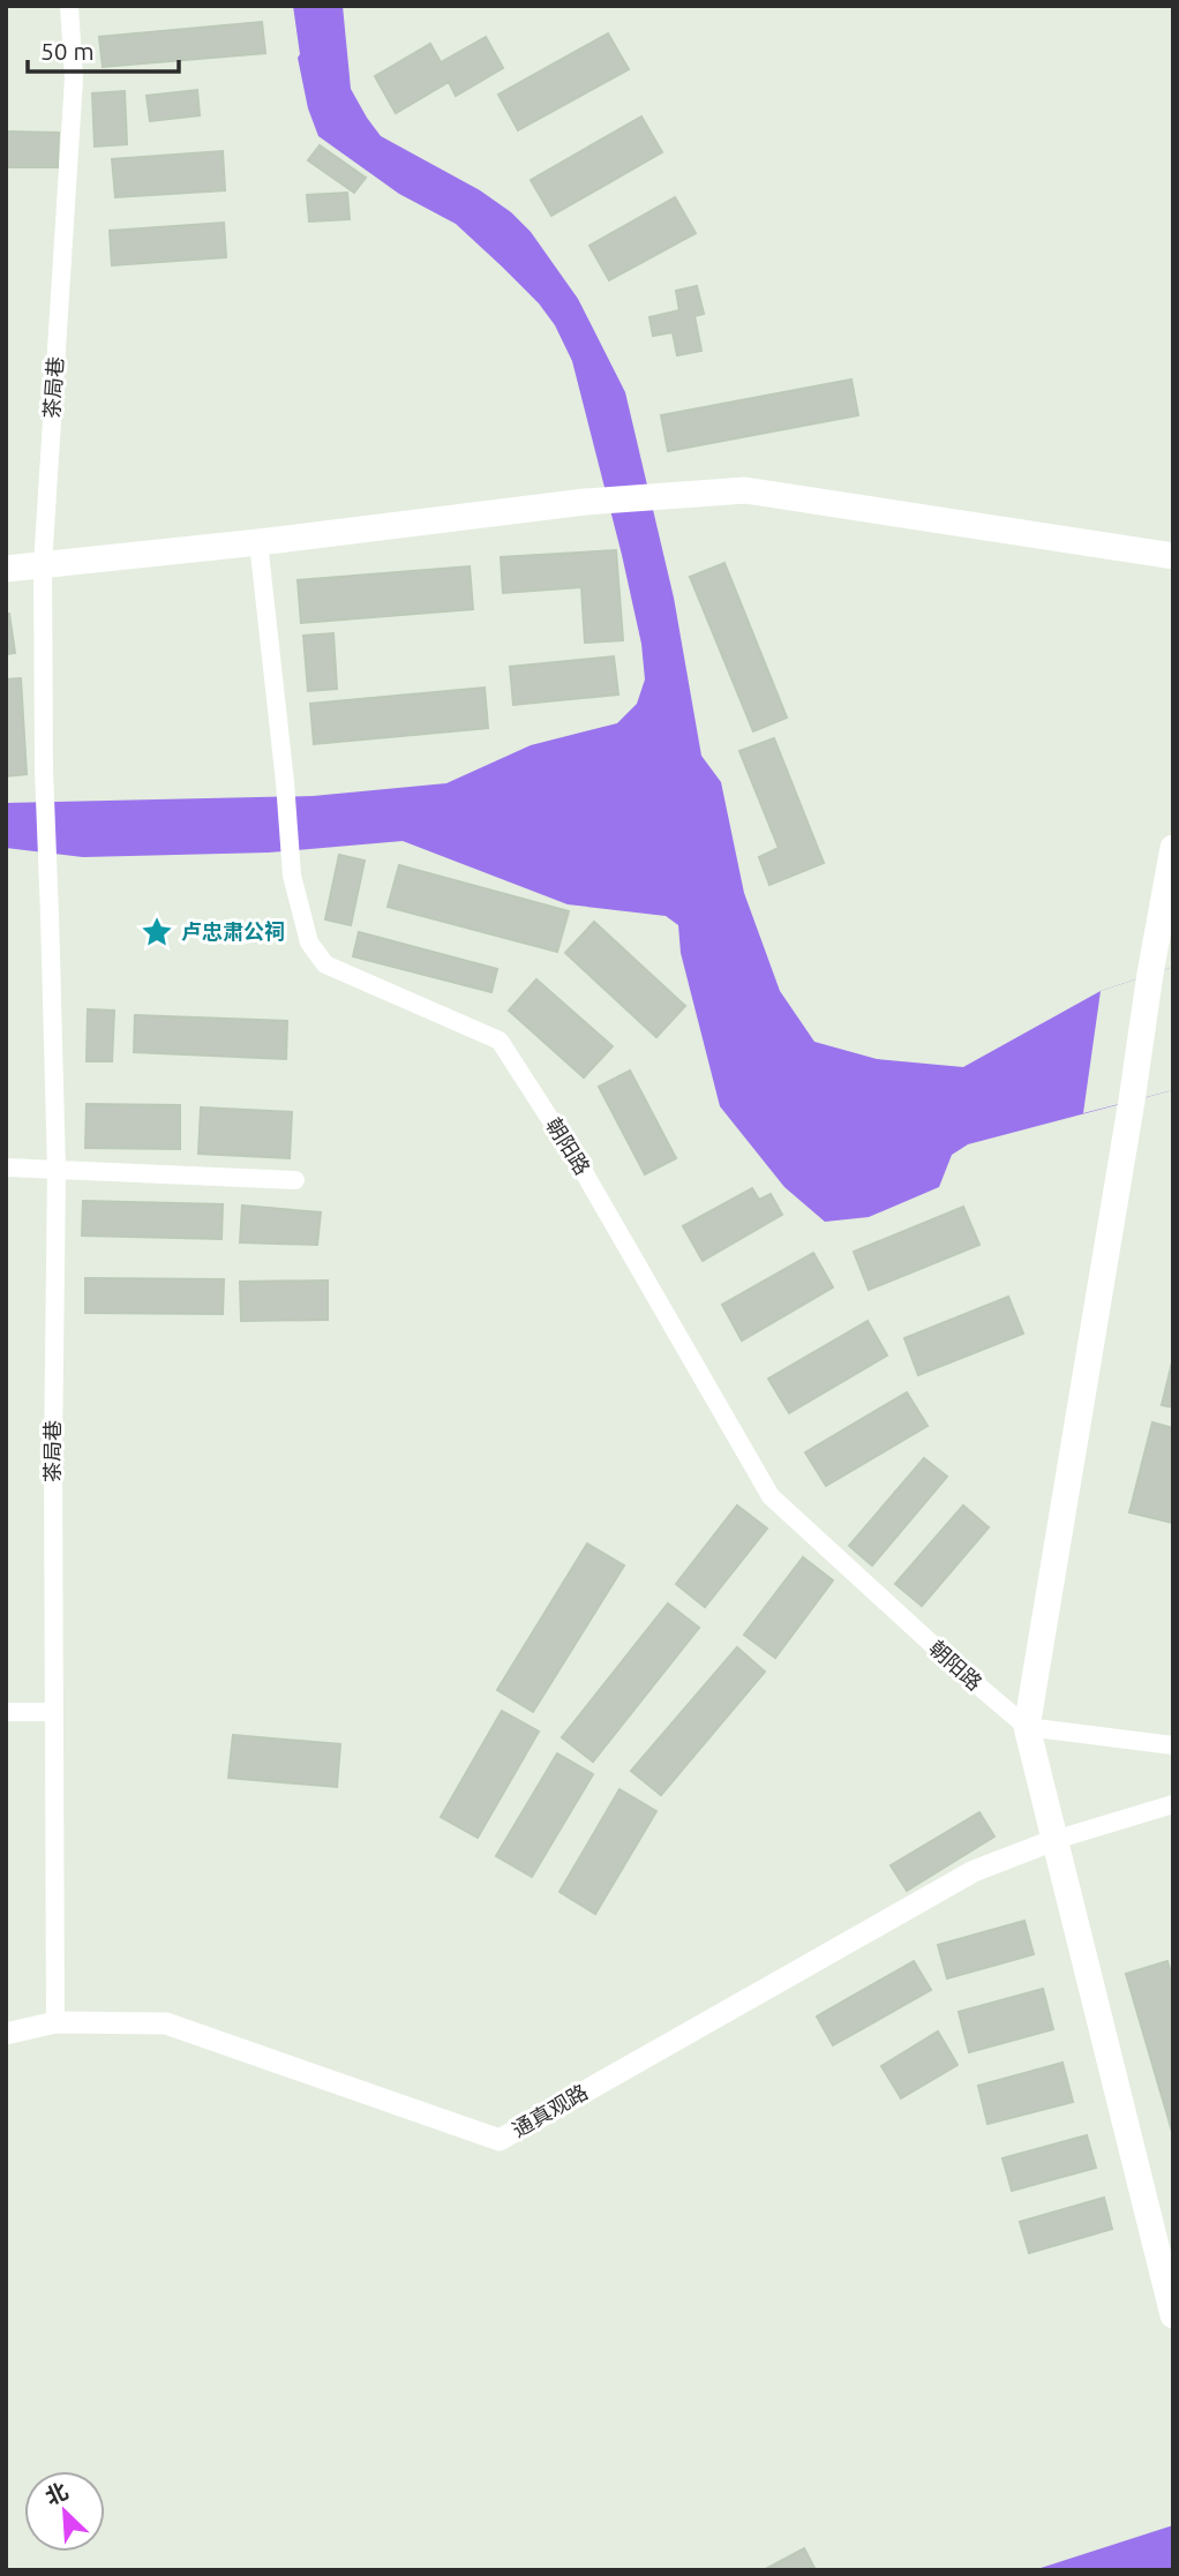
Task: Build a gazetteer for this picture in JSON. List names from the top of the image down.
{
  "streets": {
    "street": ["茶局巷", "朝阳路", "通真观路"]
  },
  "crossings": [
    ["茶局巷", "通真观路"]
  ],
  "places": {
    "place": ["卢忠肃公祠"]
  },
  "scale_bar": "50 m",
  "north": "top left"
}
